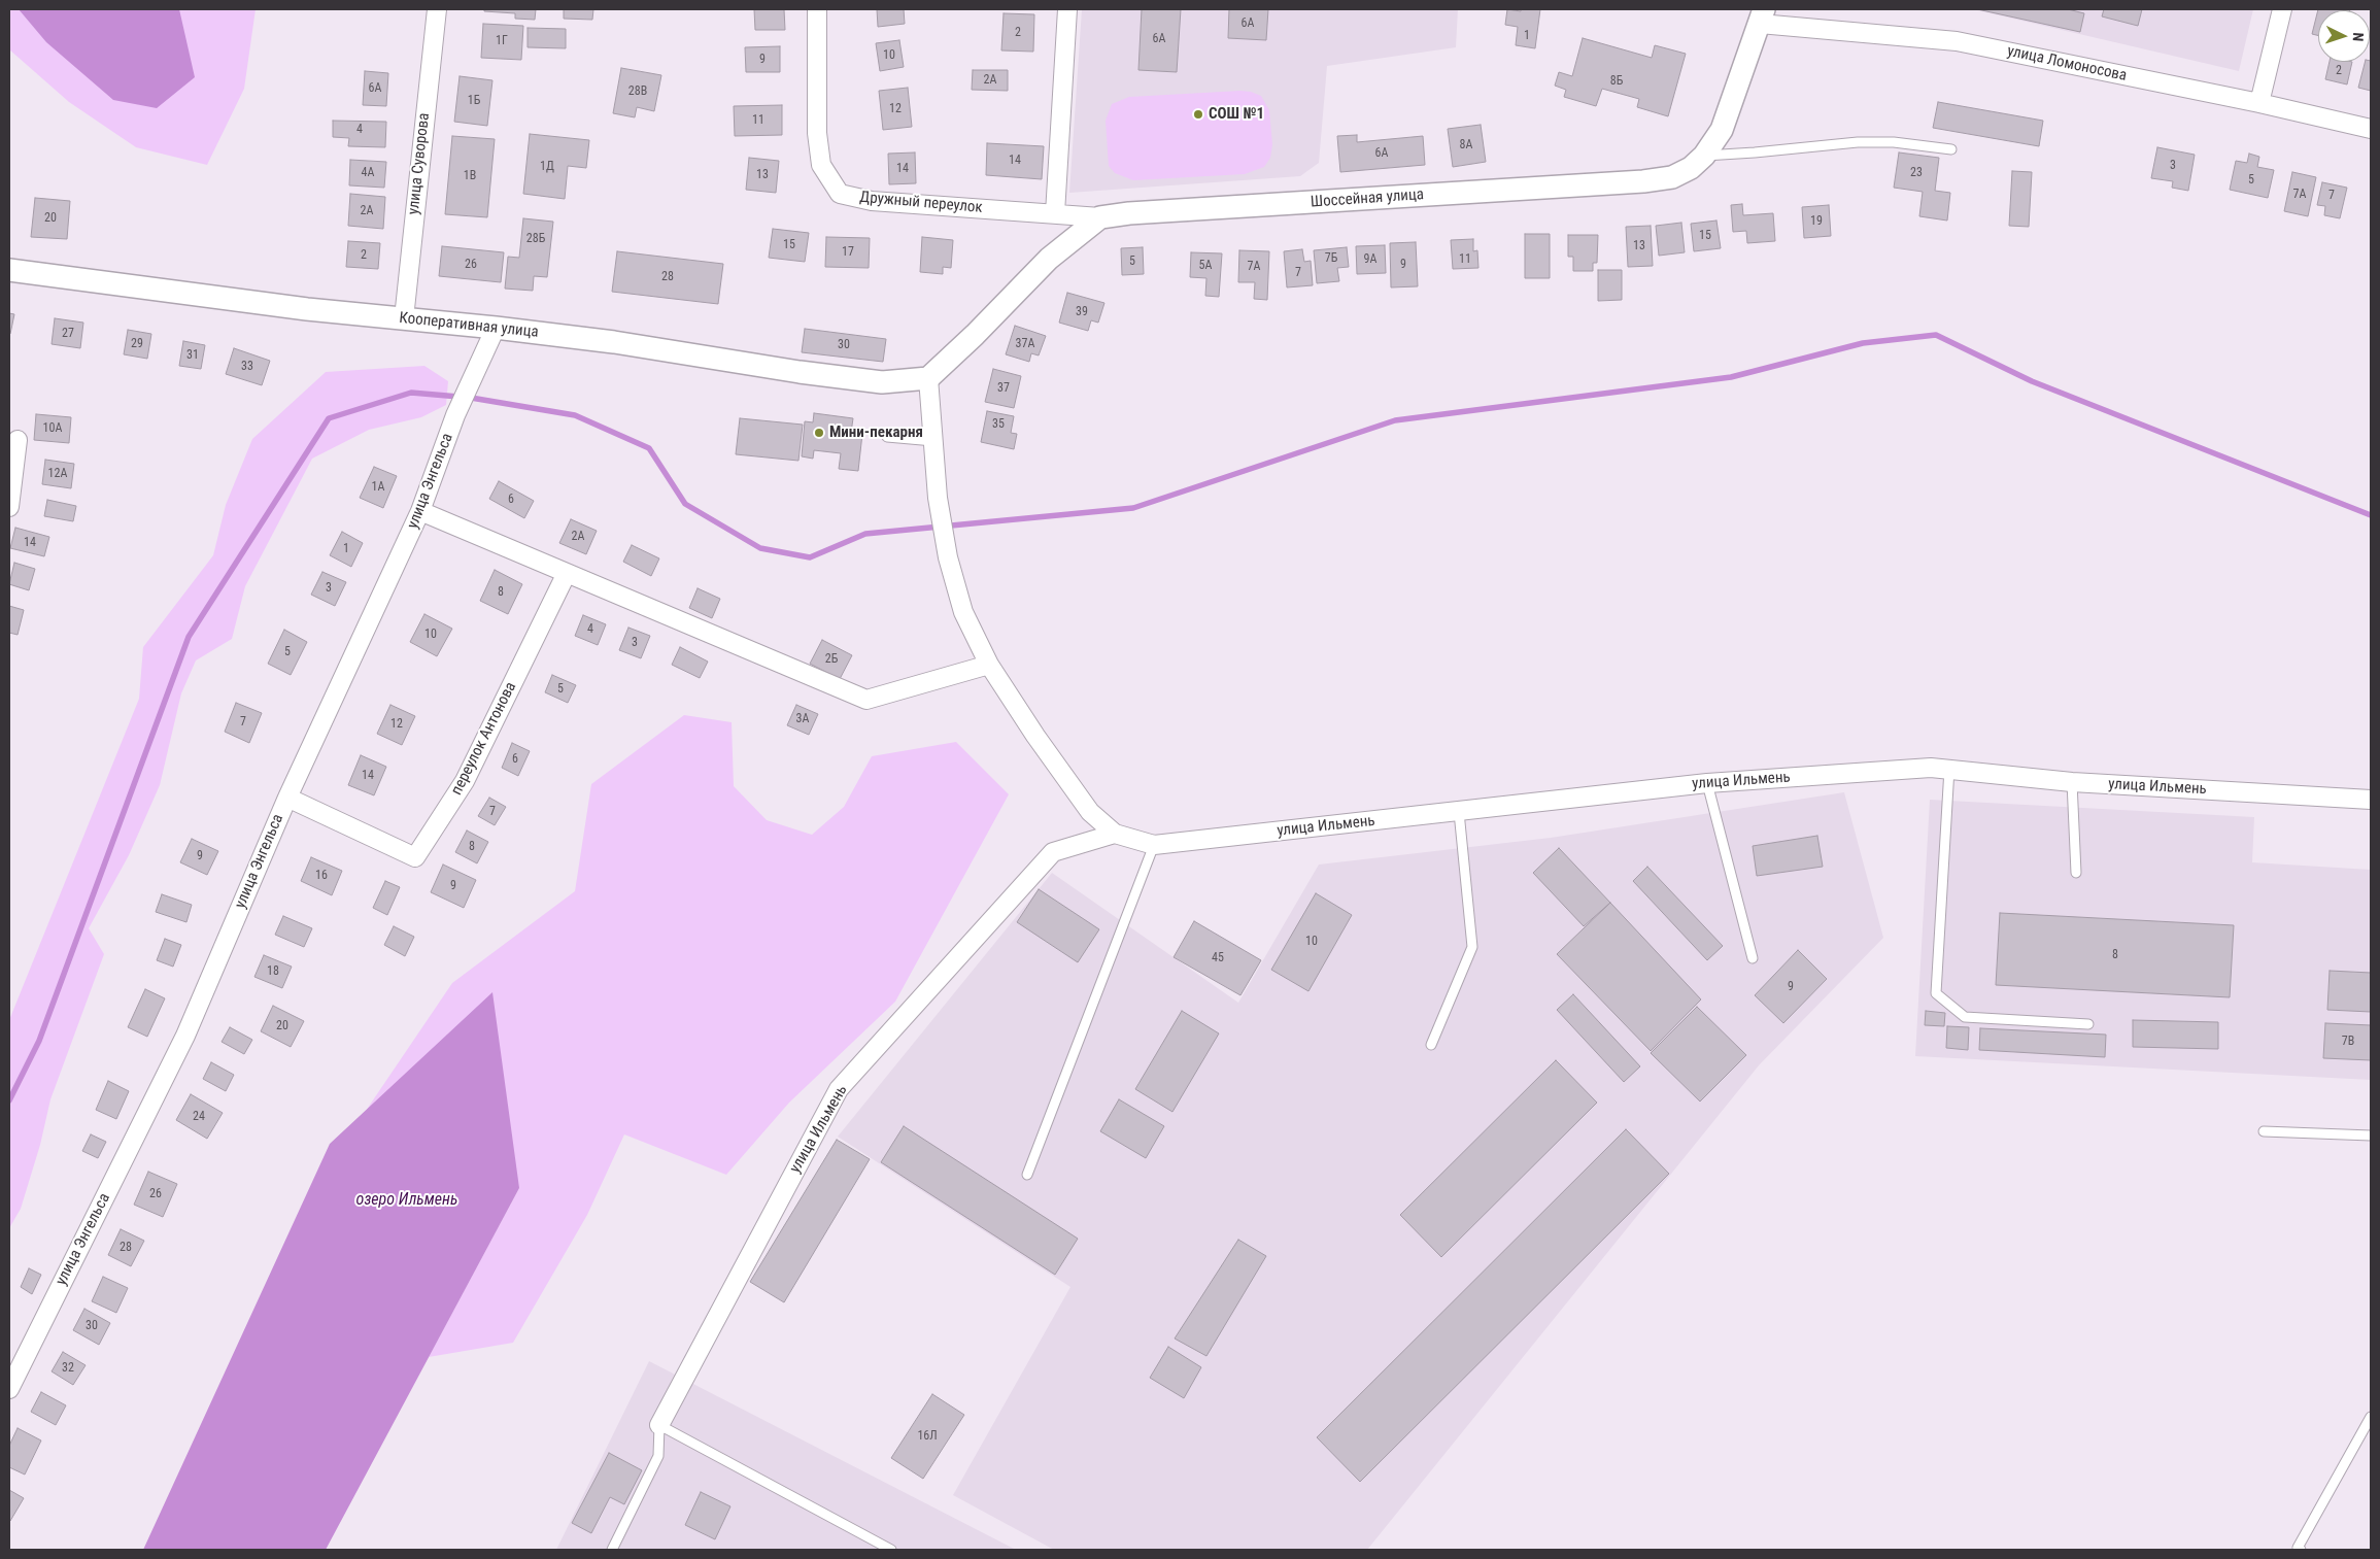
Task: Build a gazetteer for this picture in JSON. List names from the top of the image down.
{
  "streets": {
    "street": [
      "улица Ломоносова",
      "улица Суворова",
      "Шоссейная улица",
      "Дружный переулок",
      "Кооперативная улица",
      "улица Энгельса",
      "переулок Антонова",
      "улица Ильмень"
    ]
  },
  "crossings": [
    ["улица Ломоносова", "Шоссейная улица"],
    ["улица Суворова", "Кооперативная улица"],
    ["Шоссейная улица", "Дружный переулок"],
    ["Кооперативная улица", "улица Энгельса"],
    ["Кооперативная улица", "улица Ильмень"],
    ["улица Энгельса", "переулок Антонова"]
  ],
  "water": ["озеро Ильмень"],
  "places": ["СОШ №1", "Мини-пекарня"],
  "house_numbers": [
    "6А",
    "2",
    "1",
    "6А",
    "1Г",
    "10",
    "9",
    "2",
    "2А",
    "8Б",
    "6А",
    "28В",
    "1Б",
    "12",
    "11",
    "4",
    "8А",
    "6А",
    "14",
    "3",
    "1Д",
    "14",
    "4А",
    "23",
    "13",
    "1В",
    "5",
    "7А",
    "7",
    "2А",
    "20",
    "19",
    "15",
    "28Б",
    "15",
    "13",
    "17",
    "2",
    "7Б",
    "9А",
    "11",
    "5",
    "26",
    "9",
    "5А",
    "7А",
    "7",
    "28",
    "39",
    "27",
    "29",
    "37А",
    "30",
    "31",
    "33",
    "37",
    "35",
    "10А",
    "12А",
    "1А",
    "6",
    "2А",
    "14",
    "1",
    "3",
    "8",
    "4",
    "10",
    "3",
    "5",
    "2Б",
    "5",
    "3А",
    "7",
    "12",
    "6",
    "14",
    "7",
    "8",
    "9",
    "16",
    "9",
    "10",
    "8",
    "45",
    "18",
    "9",
    "20",
    "7В",
    "24",
    "26",
    "28",
    "30",
    "32",
    "16Л"
  ],
  "north": "right"
}
